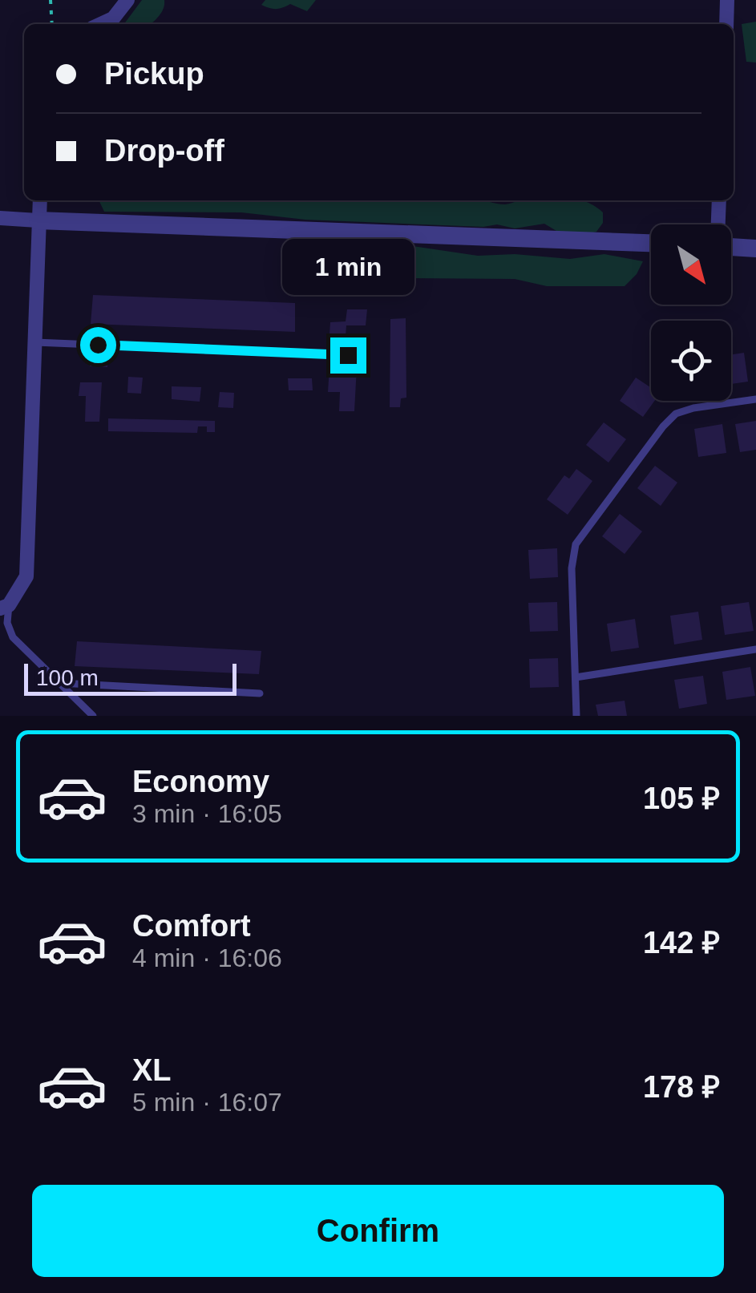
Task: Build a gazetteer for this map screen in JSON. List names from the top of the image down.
{
  "scale_bar": "100 m",
  "north": "bottom right",
  "page": {
    "banner": ["Pickup", "Drop-off"],
    "bubble": "1 min",
    "scale": "100 m",
    "list": [
      {
        "name": "Economy",
        "note": "3 min · 16:05",
        "value": "105 ₽"
      },
      {
        "name": "Comfort",
        "note": "4 min · 16:06",
        "value": "142 ₽"
      },
      {
        "name": "XL",
        "note": "5 min · 16:07",
        "value": "178 ₽"
      }
    ],
    "buttons": "Confirm"
  }
}
